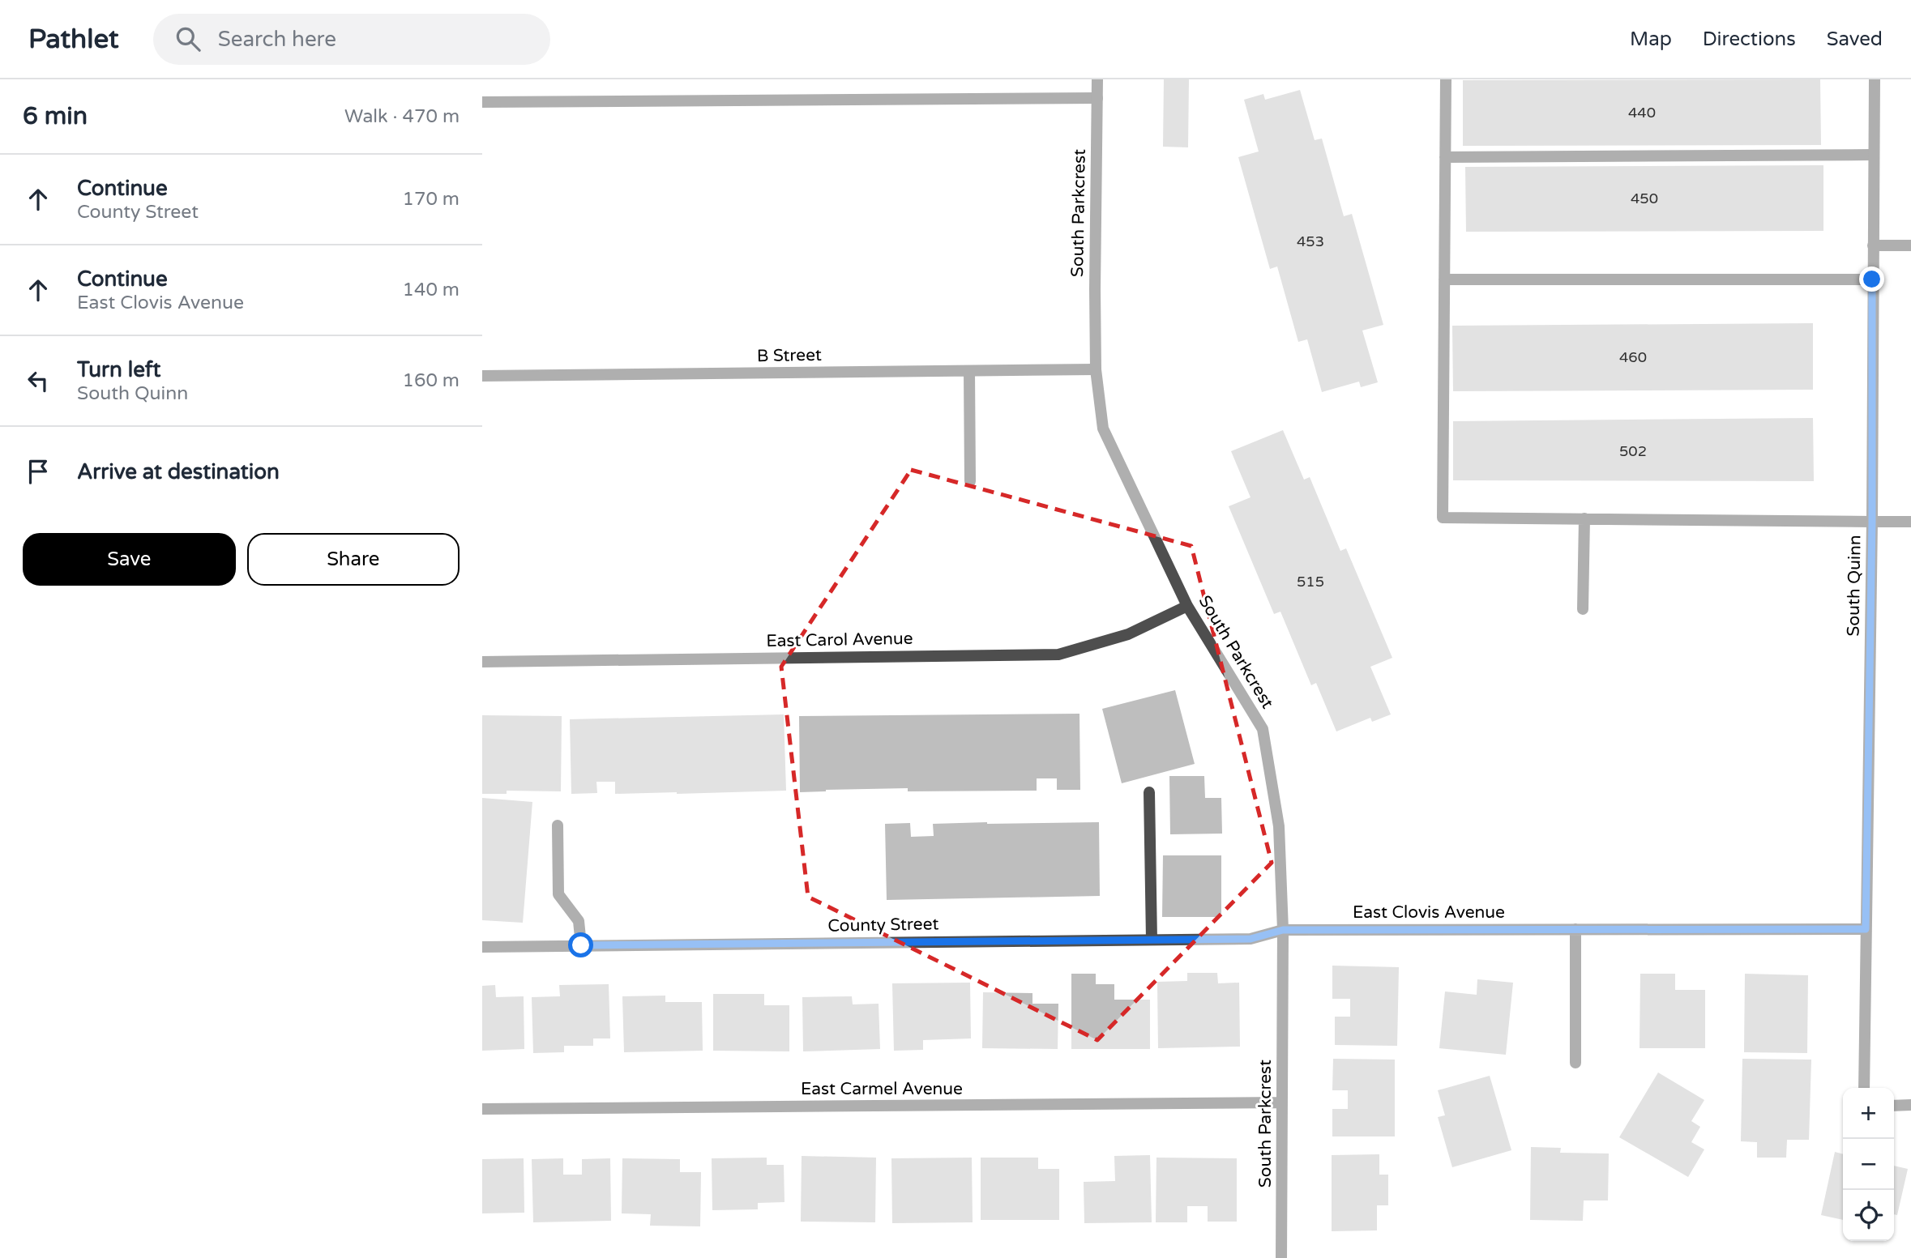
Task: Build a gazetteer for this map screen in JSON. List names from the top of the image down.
{
  "streets": {
    "street": [
      "South Parkcrest",
      "B Street",
      "South Quinn",
      "East Carol Avenue",
      "East Clovis Avenue",
      "County Street",
      "East Carmel Avenue"
    ]
  },
  "crossings": [
    ["South Parkcrest", "B Street"],
    ["South Parkcrest", "East Carol Avenue"],
    ["South Parkcrest", "East Clovis Avenue"],
    ["South Parkcrest", "County Street"],
    ["South Parkcrest", "East Carmel Avenue"],
    ["South Quinn", "East Clovis Avenue"],
    ["East Clovis Avenue", "County Street"]
  ],
  "house_numbers": [
    "440",
    "450",
    "453",
    "460",
    "502",
    "515"
  ],
  "page": {
    "header": "Pathlet",
    "search": "Search here",
    "nav": ["Map", "Directions", "Saved"],
    "heading": ["6 min", "Walk · 470 m"],
    "list": [
      ["Continue", "County Street", "170 m"],
      ["Continue", "East Clovis Avenue", "140 m"],
      ["Turn left", "South Quinn", "160 m"],
      "Arrive at destination"
    ],
    "buttons": ["Save", "Share"],
    "map_buttons": ["+", "−"]
  }
}
